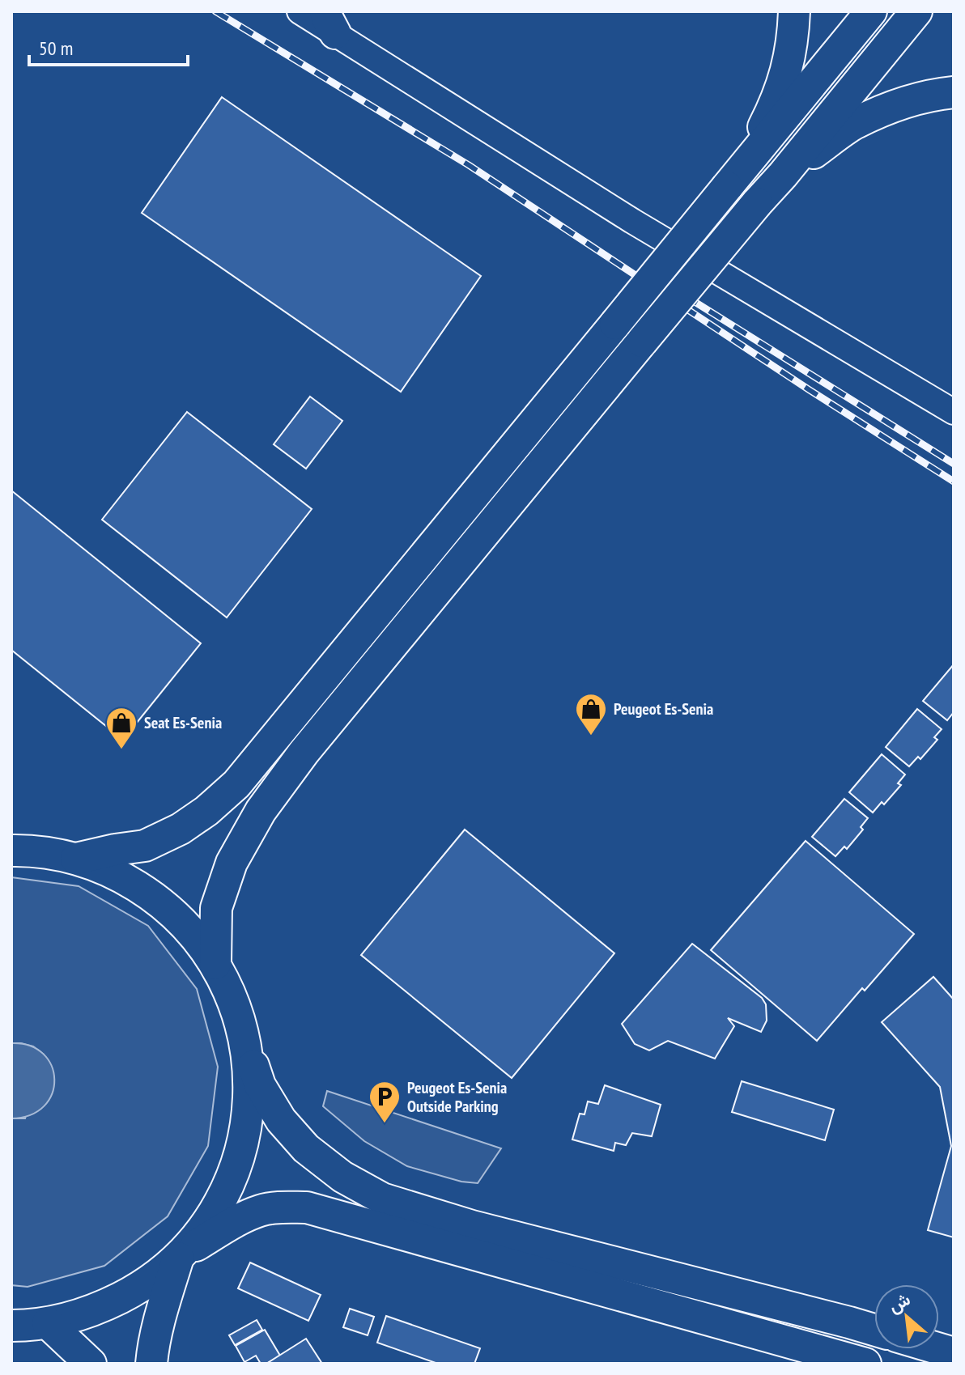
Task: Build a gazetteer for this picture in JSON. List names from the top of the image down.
{
  "places": {
    "shop": ["Peugeot Es-Senia", "Seat Es-Senia"],
    "parking": ["Peugeot Es-Senia Outside Parking"]
  },
  "scale_bar": "50 m",
  "north": "top left"
}
